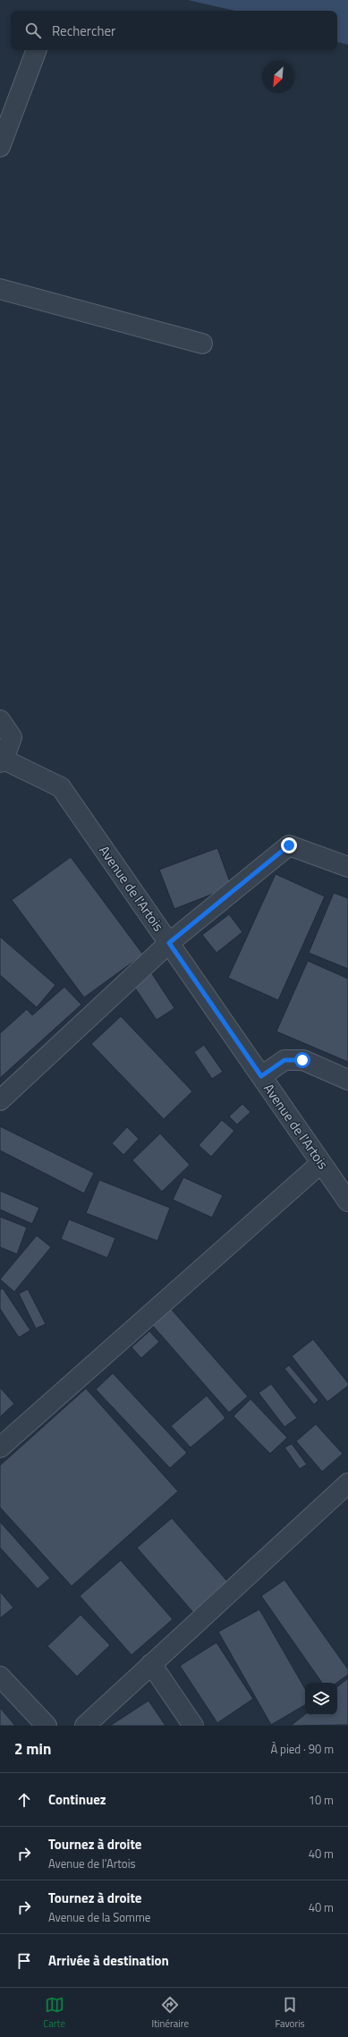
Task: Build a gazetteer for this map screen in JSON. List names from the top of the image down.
{
  "streets": {
    "street": ["Avenue de l'Artois"]
  },
  "north": "bottom left",
  "page": {
    "search": "Rechercher",
    "heading": ["2 min", "À pied · 90 m"],
    "list": [
      ["Continuez", "10 m"],
      ["Tournez à droite", "Avenue de l'Artois", "40 m"],
      ["Tournez à droite", "Avenue de la Somme", "40 m"],
      "Arrivée à destination"
    ],
    "nav": ["Carte", "Itinéraire", "Favoris"]
  }
}
